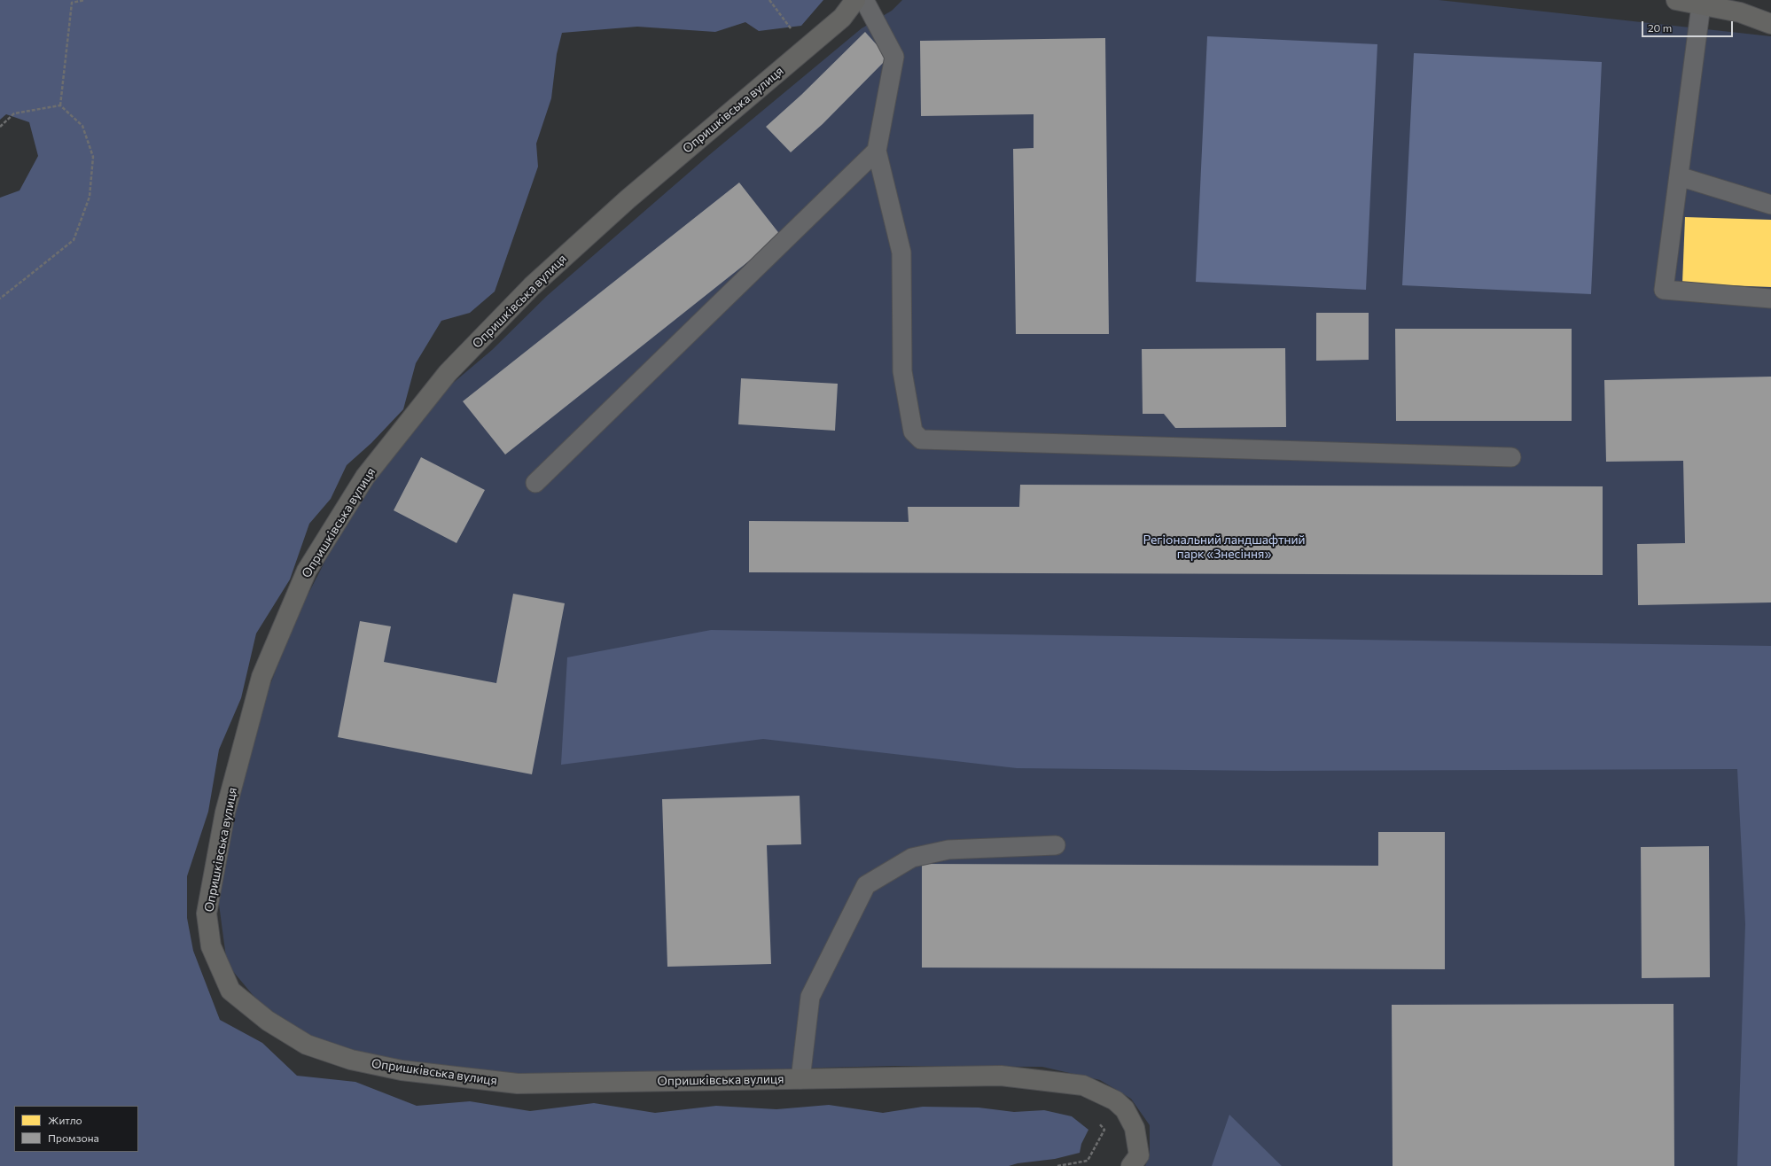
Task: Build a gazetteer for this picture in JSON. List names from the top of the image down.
{
  "streets": {
    "main road": ["Опришківська вулиця"]
  },
  "parks": ["Регіональний ландшафтний парк «Знесіння»"],
  "legend": ["Житло", "Промзона"],
  "scale_bar": "20 m"
}
